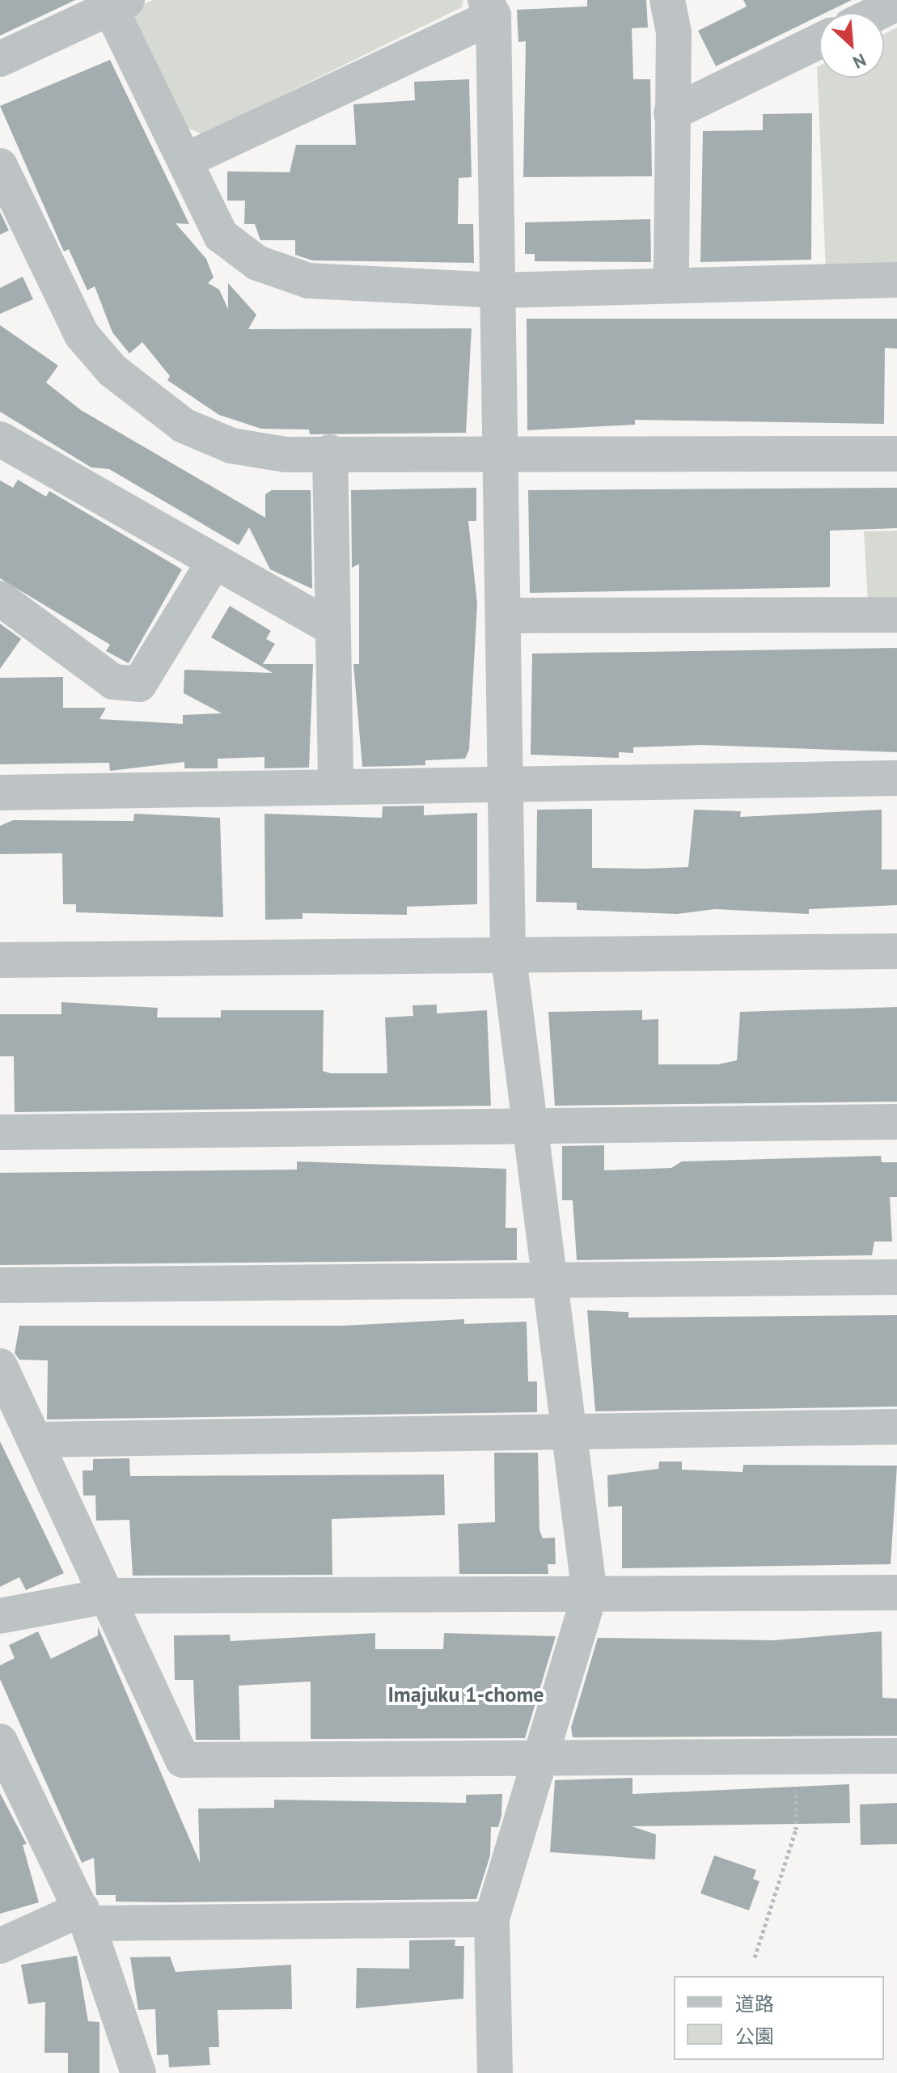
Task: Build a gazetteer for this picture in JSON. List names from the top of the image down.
{
  "districts": ["Imajuku 1-chome"],
  "legend": ["道路", "公園"],
  "north": "bottom right"
}
